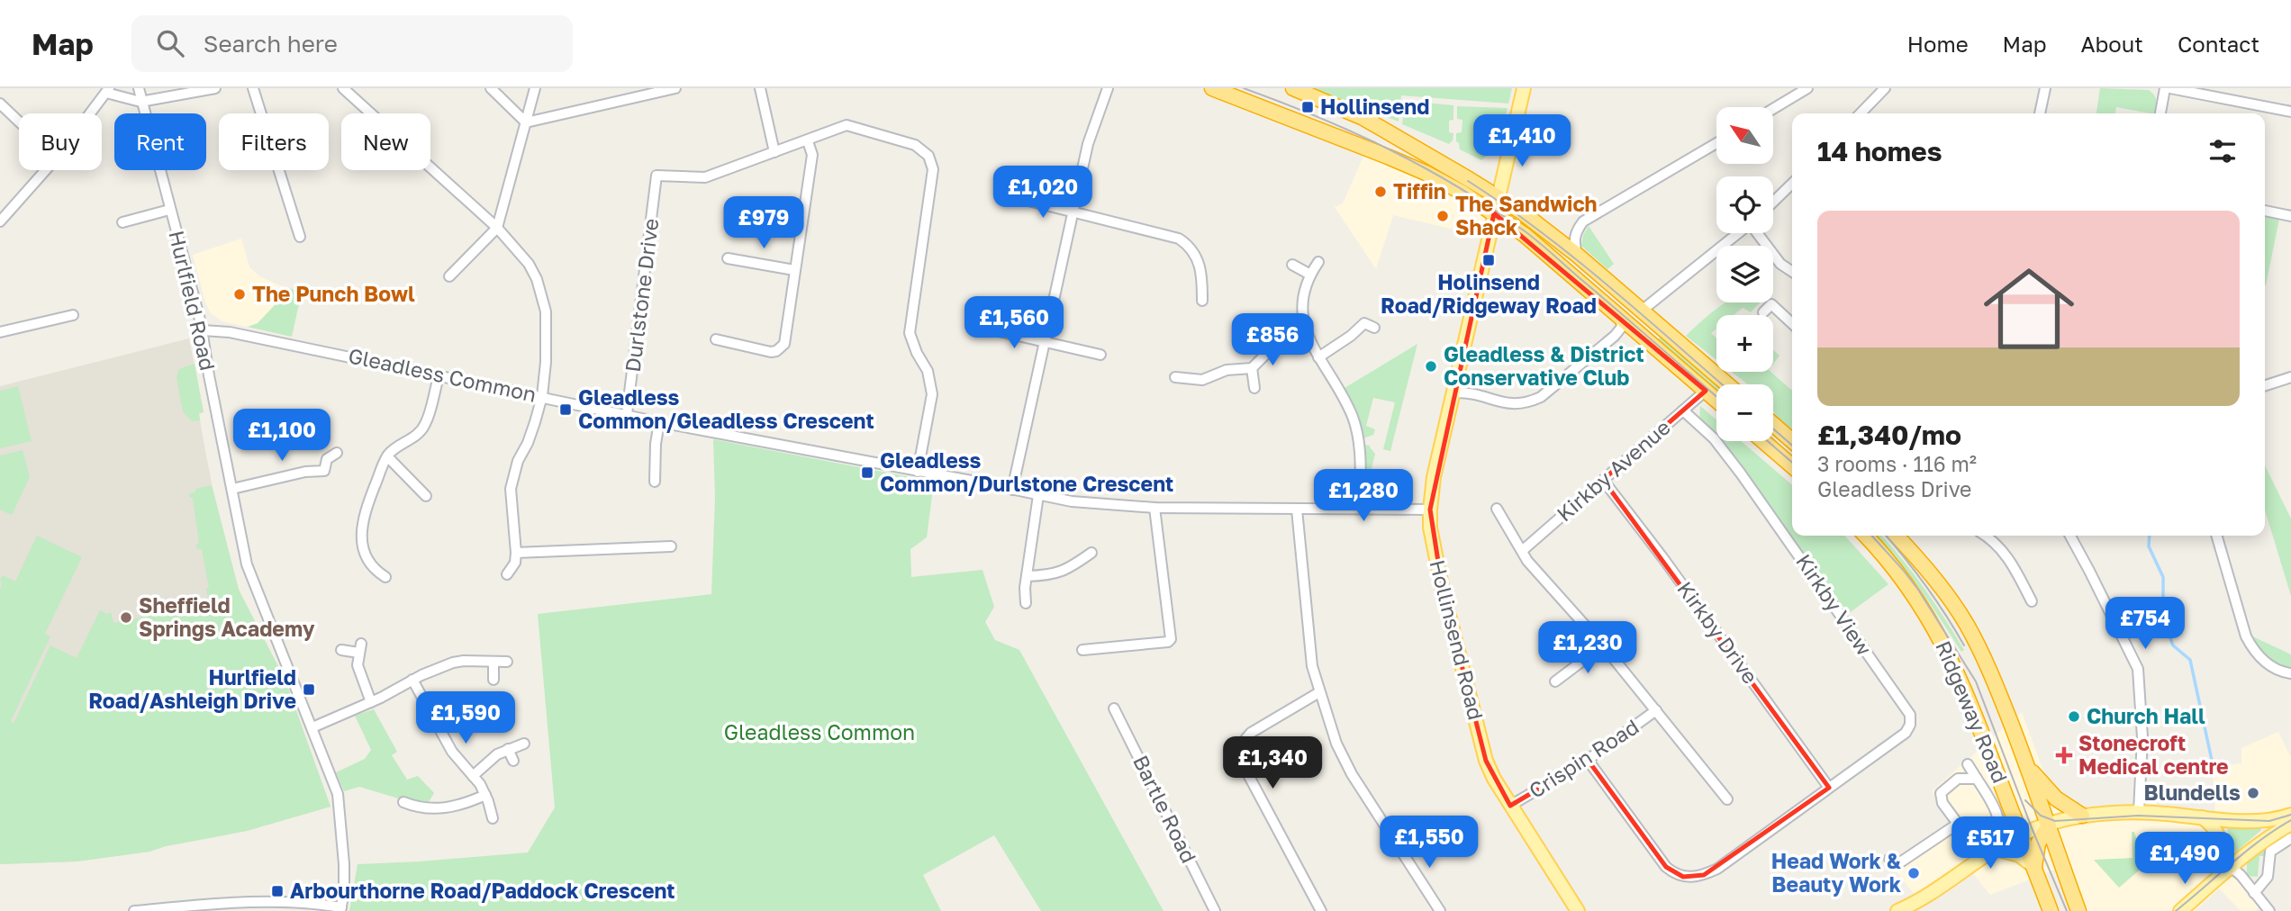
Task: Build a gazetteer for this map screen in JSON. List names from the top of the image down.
{
  "streets": {
    "highway": ["Ridgeway Road"],
    "main road": ["Hollinsend Road"],
    "street": [
      "Durlstone Drive",
      "Hurlfield Road",
      "Gleadless Common",
      "Kirkby Avenue",
      "Kirkby View",
      "Kirkby Drive",
      "Crispin Road",
      "Bartle Road"
    ]
  },
  "crossings": [
    ["Durlstone Drive", "Gleadless Common"],
    ["Hurlfield Road", "Gleadless Common"],
    ["Gleadless Common", "Hollinsend Road"],
    ["Kirkby Avenue", "Kirkby View"],
    ["Kirkby Avenue", "Kirkby Drive"],
    ["Kirkby View", "Kirkby Drive"],
    ["Hollinsend Road", "Crispin Road"]
  ],
  "parks": ["Gleadless Common"],
  "places": {
    "transit": [
      "Hollinsend",
      "Holinsend Road/Ridgeway Road",
      "Gleadless Common/Gleadless Crescent",
      "Gleadless Common/Durlstone Crescent",
      "Hurlfield Road/Ashleigh Drive",
      "Arbourthorne Road/Paddock Crescent"
    ],
    "other": [
      "Tiffin",
      "The Sandwich Shack",
      "The Punch Bowl",
      "Gleadless & District Conservative Club",
      "Sheffield Springs Academy",
      "Church Hall",
      "Blundells",
      "Head Work & Beauty Work"
    ],
    "health": ["Stonecroft Medical centre"]
  },
  "north": "top left",
  "page": {
    "header": "Map",
    "search": "Search here",
    "nav": [
      "Home",
      "Map",
      "About",
      "Contact"
    ],
    "map_buttons": ["+", "−"],
    "chip": [
      "Buy",
      "Rent",
      "Filters",
      "New"
    ],
    "heading": "14 homes",
    "price": [
      "£1,410",
      "£1,020",
      "£979",
      "£1,560",
      "£856",
      "£1,100",
      "£1,280",
      "£754",
      "£1,230",
      "£1,590",
      "£1,340",
      "£1,550",
      "£517",
      "£1,490"
    ],
    "list": [
      {
        "name": "£1,340/mo",
        "note": "3 rooms · 116 m² · Gleadless Drive"
      }
    ]
  }
}
